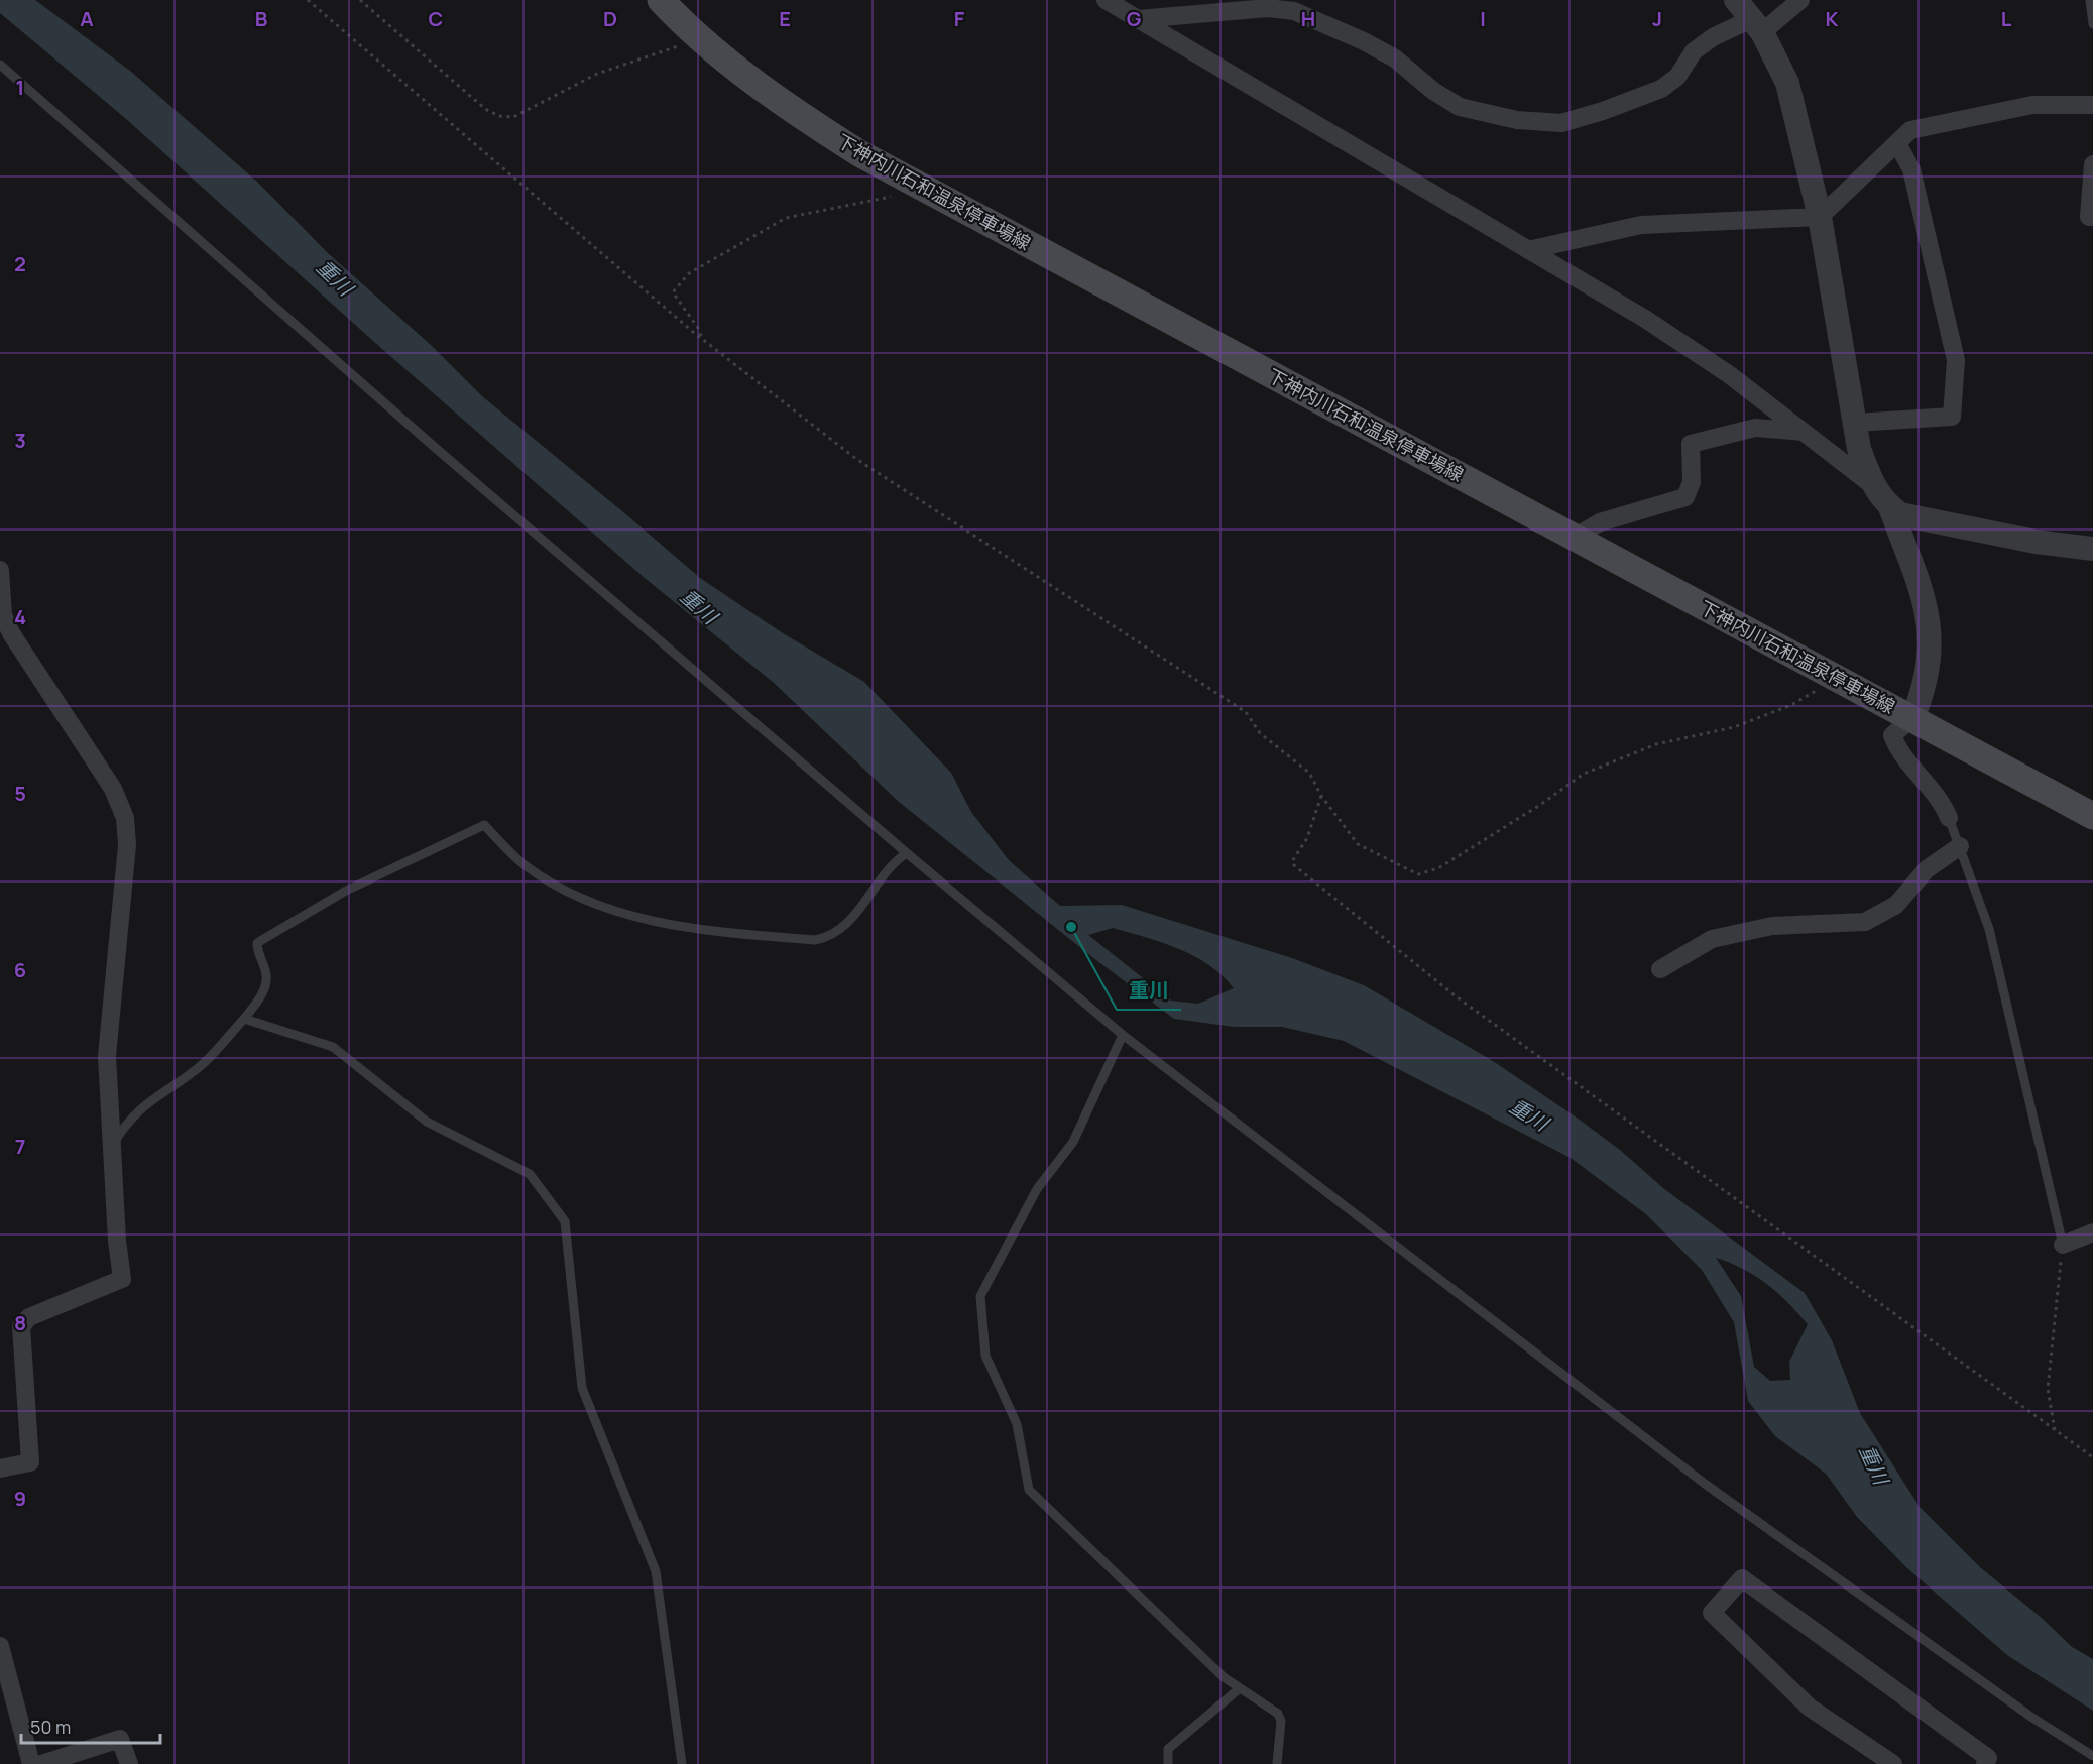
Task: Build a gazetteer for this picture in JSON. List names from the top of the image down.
{
  "streets": {
    "main road": ["下神内川石和温泉停車場線"]
  },
  "water": ["重川"],
  "places": ["重川"],
  "scale_bar": "50 m",
  "grid": {
    "columns": [
      "A",
      "B",
      "C",
      "D",
      "E",
      "F",
      "G",
      "H",
      "I",
      "J",
      "K",
      "L"
    ],
    "rows": [
      "1",
      "2",
      "3",
      "4",
      "5",
      "6",
      "7",
      "8",
      "9"
    ]
  }
}
